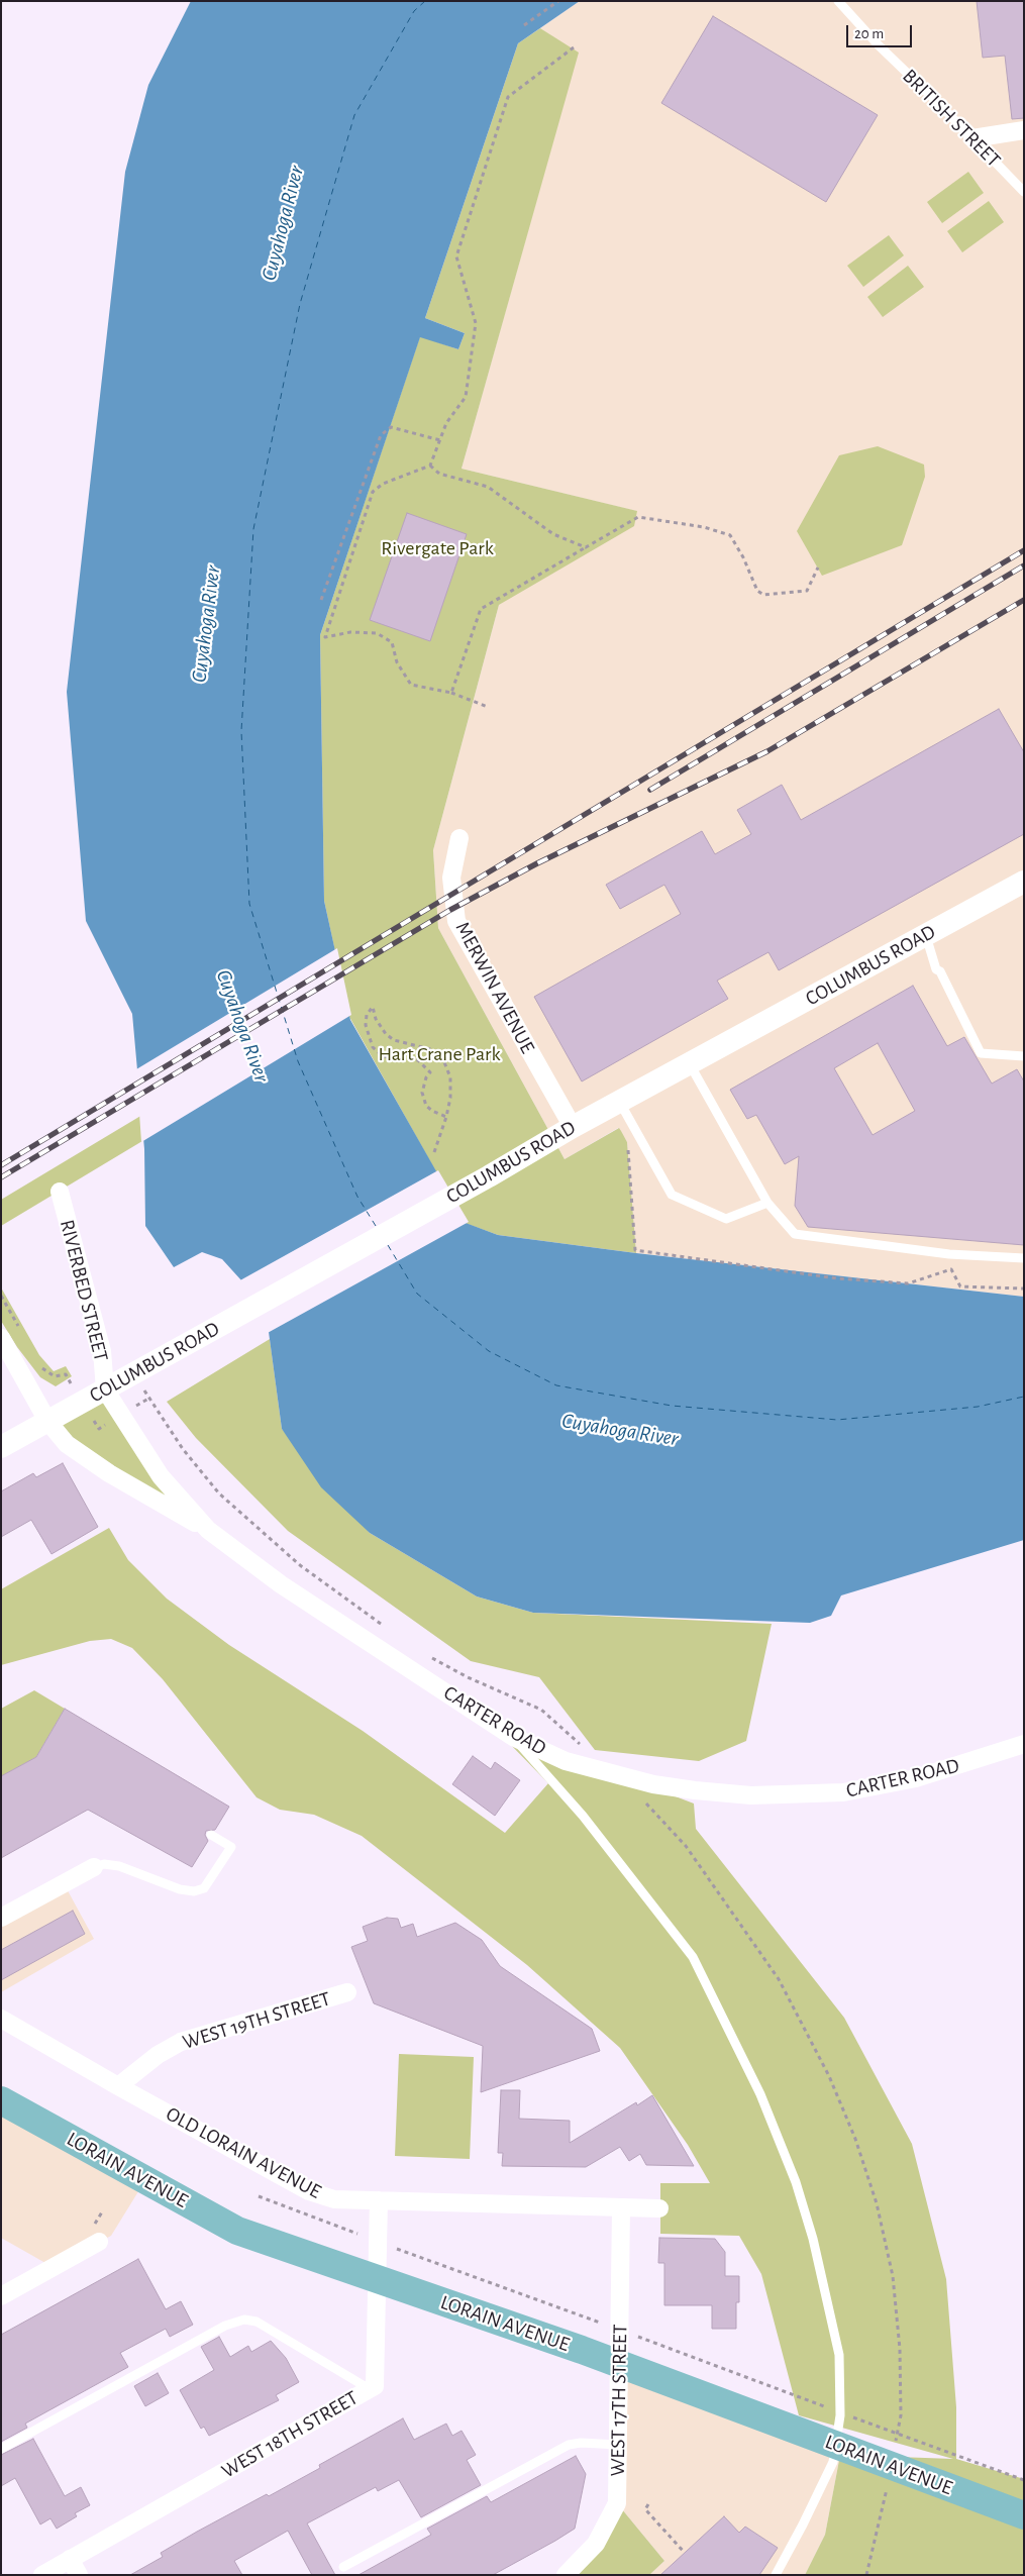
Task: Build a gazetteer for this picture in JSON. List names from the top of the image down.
{
  "streets": {
    "main road": ["LORAIN AVENUE"],
    "street": [
      "COLUMBUS ROAD",
      "MERWIN AVENUE",
      "RIVERBED STREET",
      "CARTER ROAD",
      "WEST 19TH STREET",
      "OLD LORAIN AVENUE",
      "WEST 17TH STREET",
      "WEST 18TH STREET"
    ],
    "lane": ["BRITISH STREET"]
  },
  "crossings": [
    ["COLUMBUS ROAD", "MERWIN AVENUE"],
    ["COLUMBUS ROAD", "RIVERBED STREET"],
    ["COLUMBUS ROAD", "CARTER ROAD"],
    ["RIVERBED STREET", "CARTER ROAD"],
    ["WEST 19TH STREET", "OLD LORAIN AVENUE"],
    ["OLD LORAIN AVENUE", "WEST 17TH STREET"],
    ["OLD LORAIN AVENUE", "WEST 18TH STREET"]
  ],
  "water": ["Cuyahoga River"],
  "parks": ["Rivergate Park", "Hart Crane Park"],
  "scale_bar": "20 m"
}
